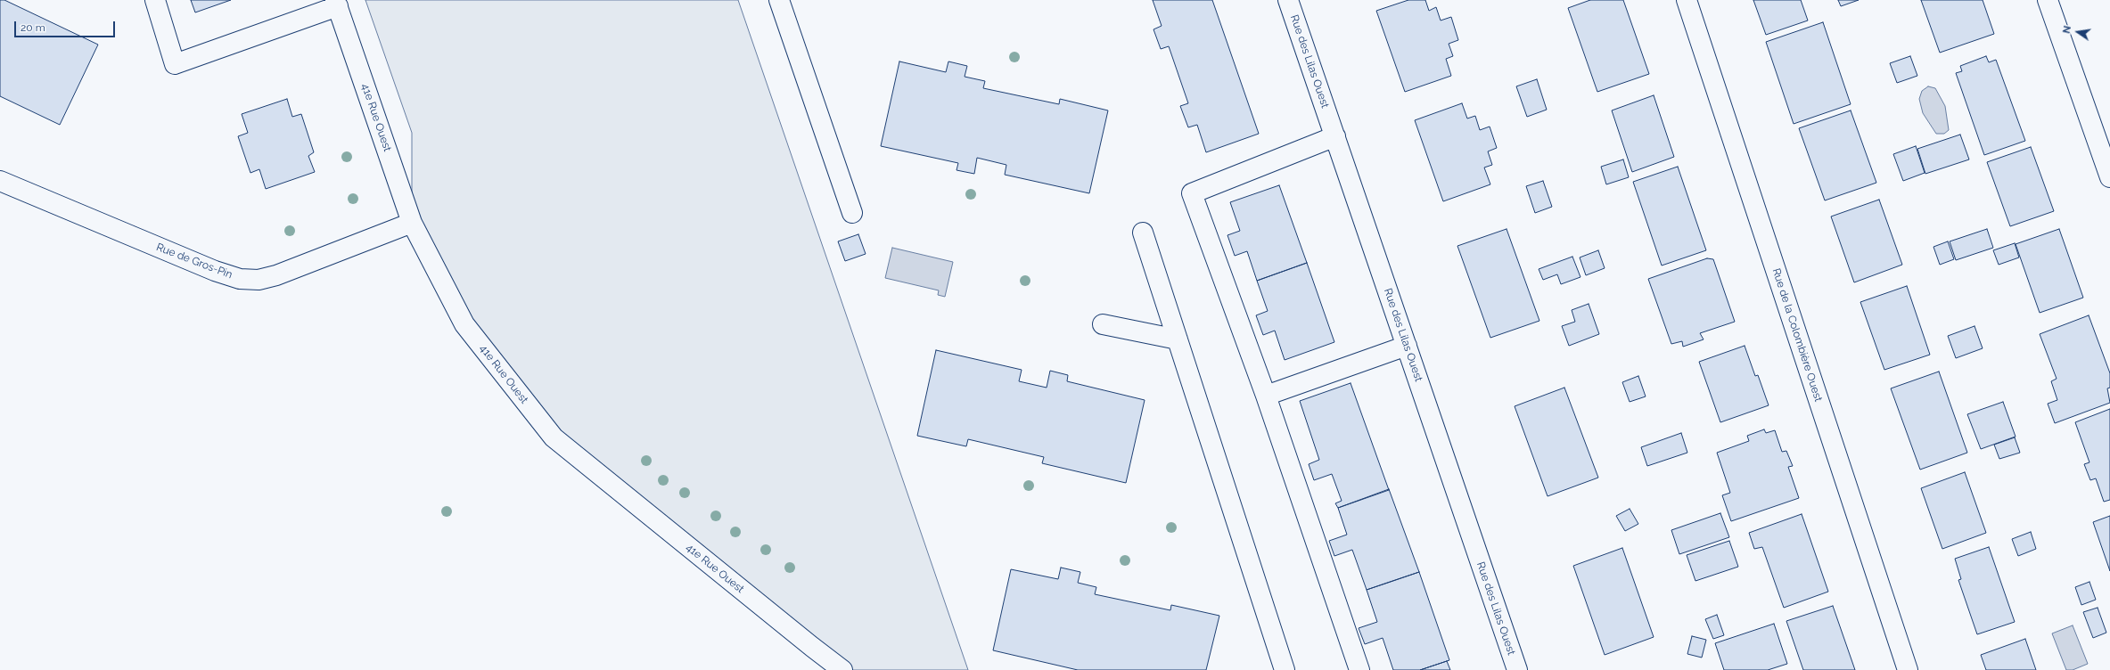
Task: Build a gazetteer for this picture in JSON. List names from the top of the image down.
{
  "streets": {
    "street": [
      "Rue des Lilas Ouest",
      "41e Rue Ouest",
      "Rue de Gros-Pin",
      "Rue de la Colombière Ouest"
    ]
  },
  "crossings": [
    ["41e Rue Ouest", "Rue de Gros-Pin"]
  ],
  "scale_bar": "20 m",
  "north": "left"
}
